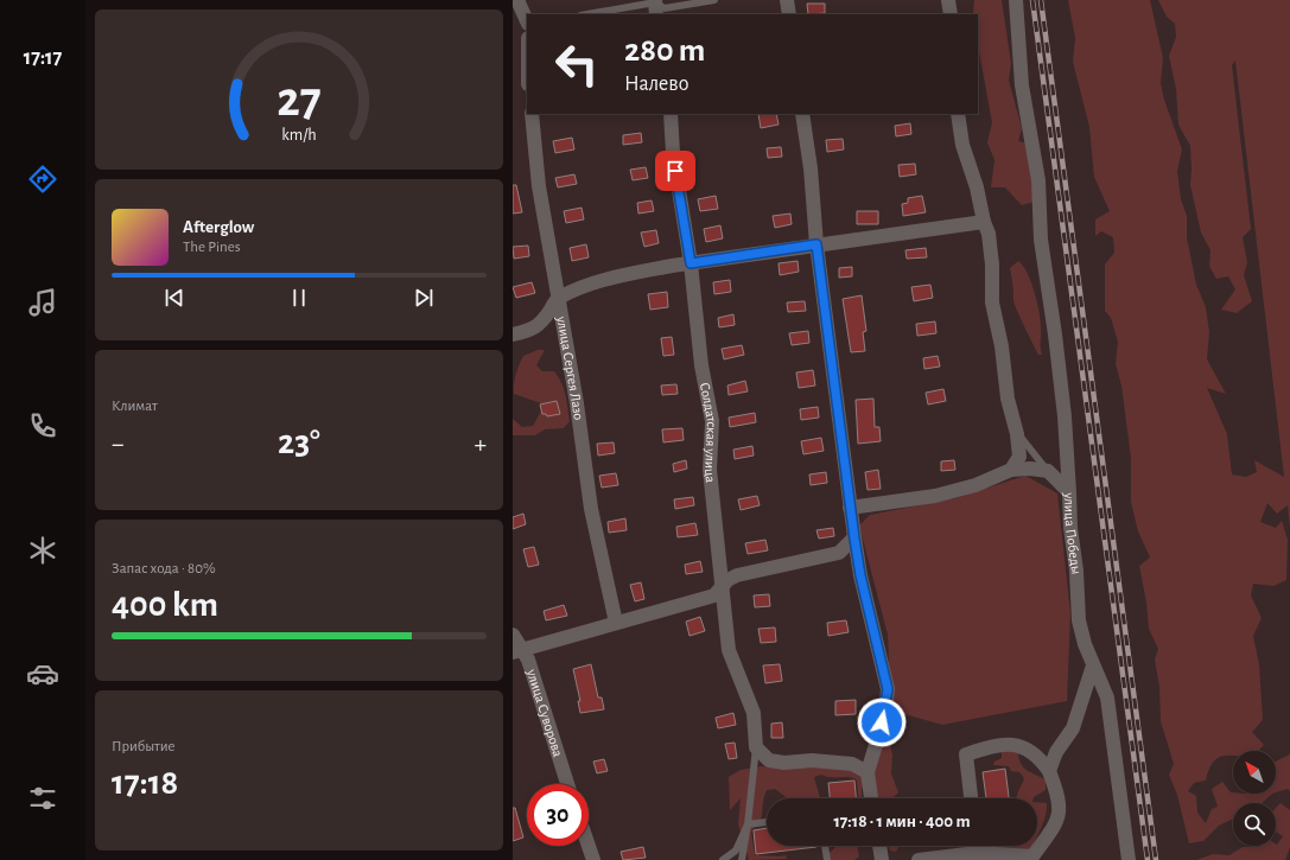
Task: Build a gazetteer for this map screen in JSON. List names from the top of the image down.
{
  "streets": {
    "street": [
      "улица Сергея Лазо",
      "Солдатская улица",
      "улица Победы",
      "улица Суворова"
    ]
  },
  "north": "top left",
  "page": {
    "tabs": "17:17",
    "turn": ["280 m", "Налево"],
    "song": ["Afterglow", "The Pines"],
    "tile": [
      "Климат",
      ["Запас хода · 80%", "400 km"],
      ["Прибытие", "17:18"]
    ],
    "heat": ["−", "23°", "+"],
    "limit": "30",
    "trip": "17:18 · 1 мин · 400 m",
    "gauge": ["27", "km/h"]
  }
}
